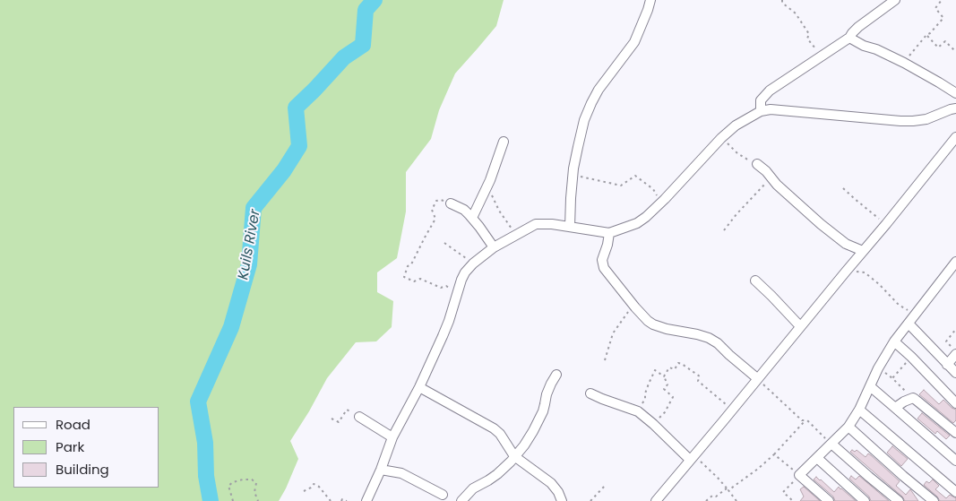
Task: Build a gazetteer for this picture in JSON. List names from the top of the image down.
{
  "water": ["Kuils River"],
  "legend": ["Road", "Park", "Building"]
}
